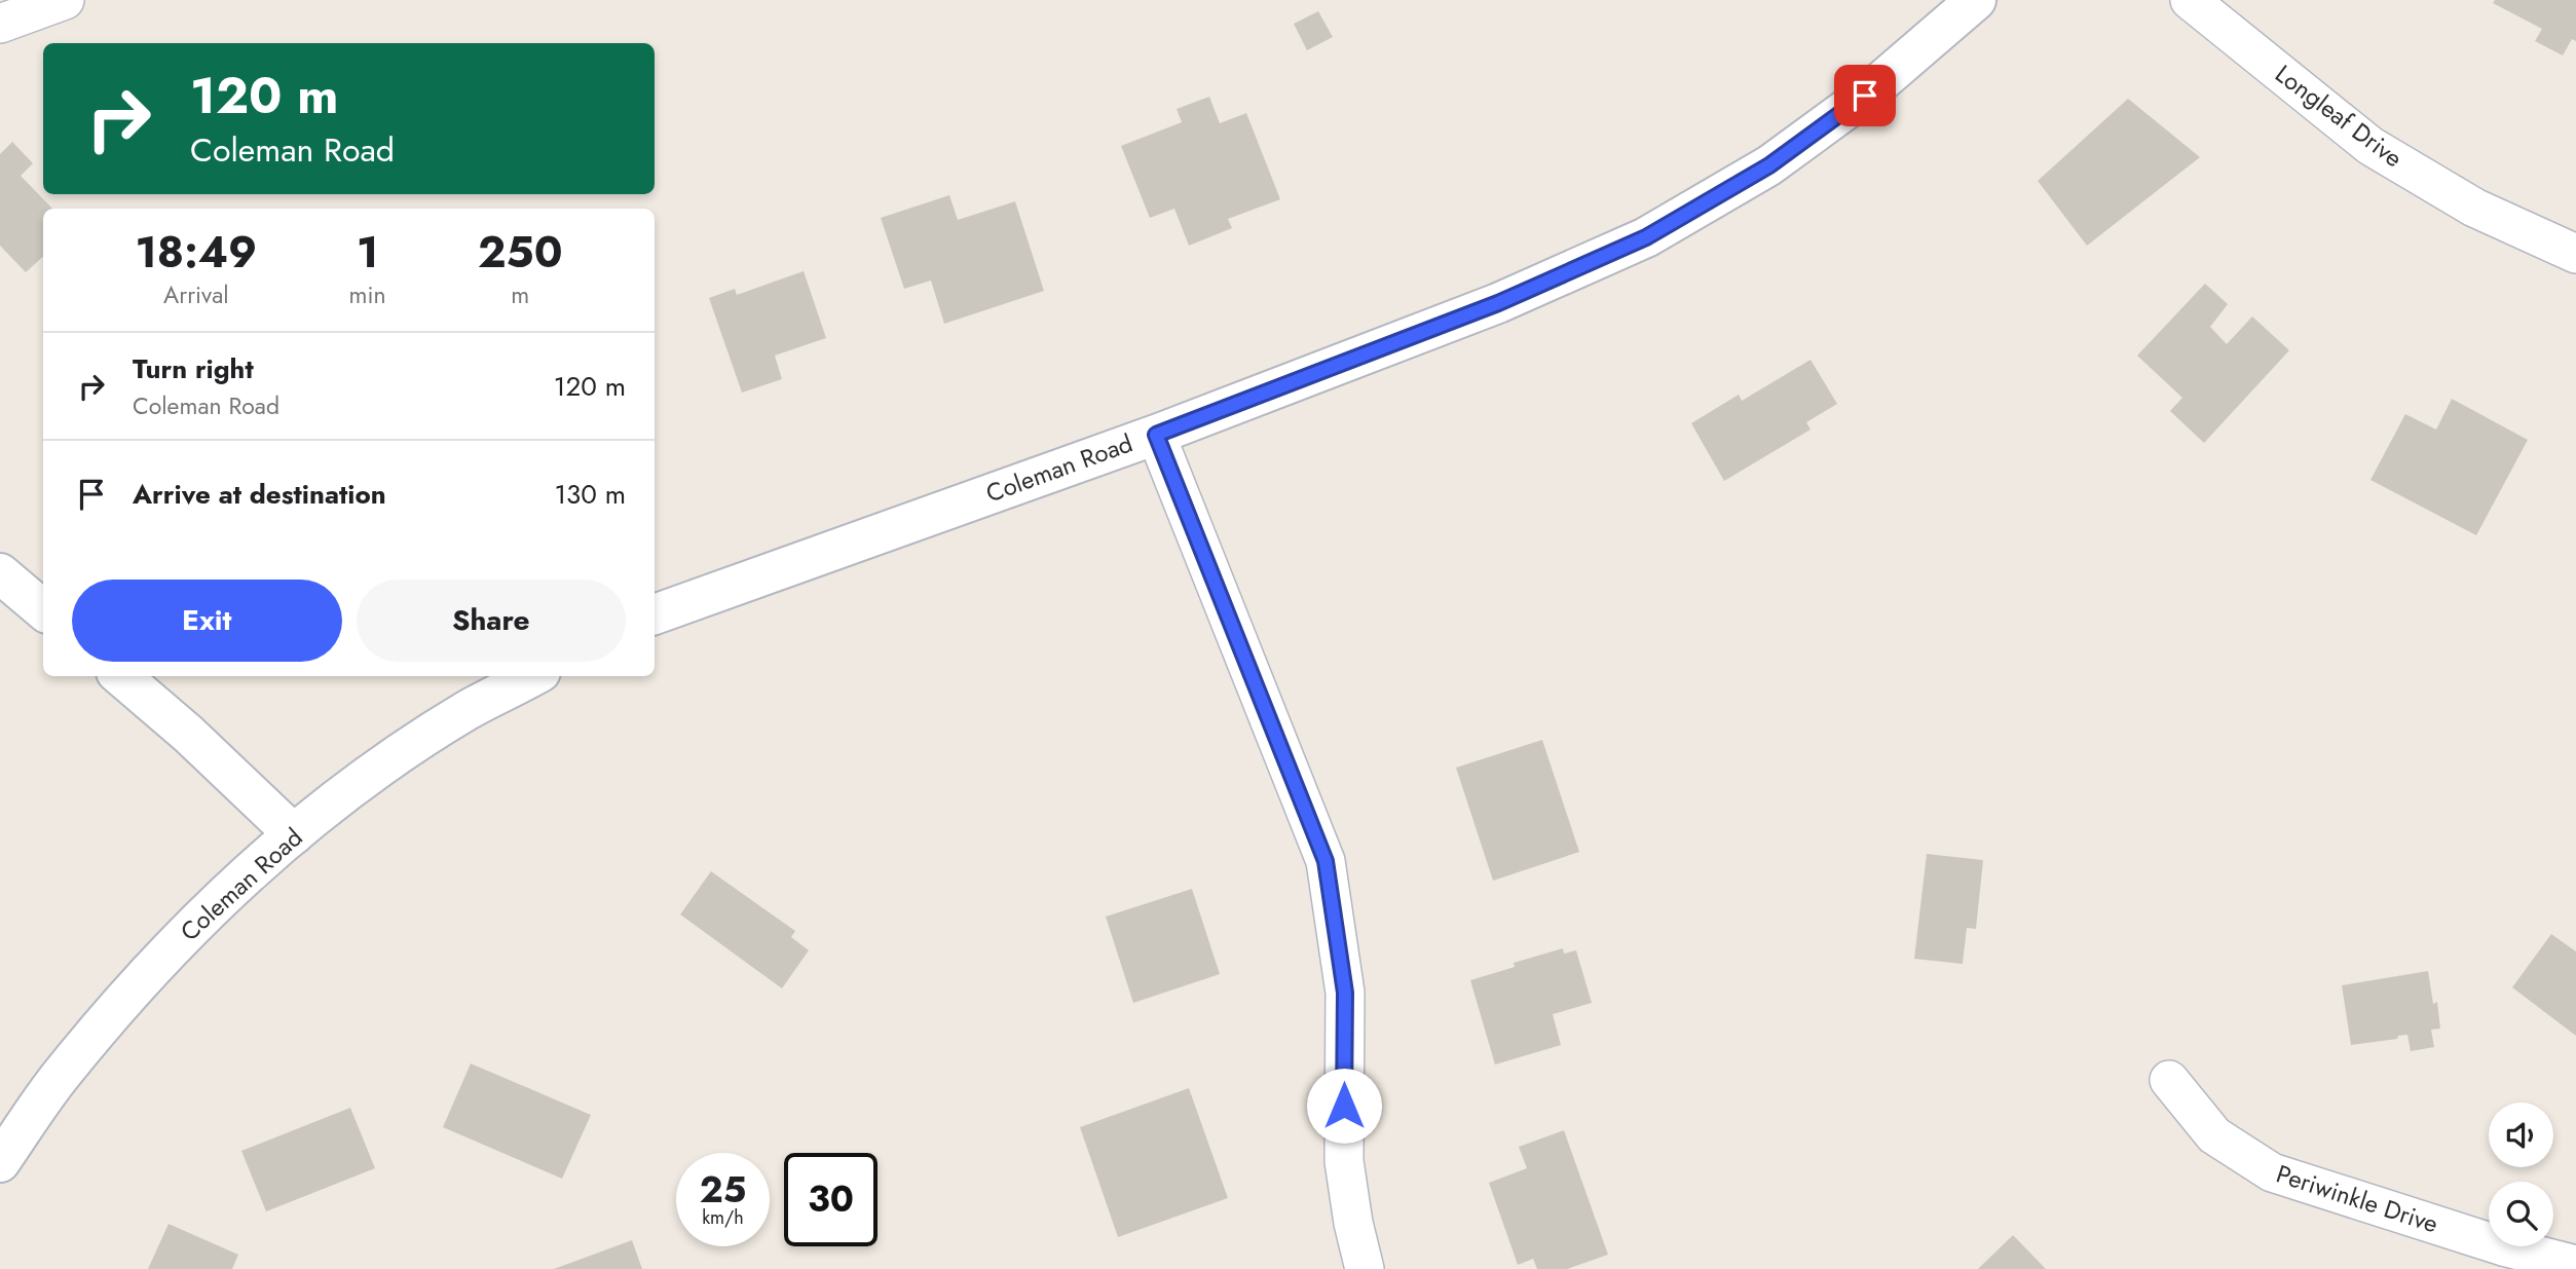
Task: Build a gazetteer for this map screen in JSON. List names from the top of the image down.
{
  "streets": {
    "street": ["Longleaf Drive", "Coleman Road", "Periwinkle Drive"]
  },
  "page": {
    "turn": ["120 m", "Coleman Road"],
    "eta": [
      "18:49",
      "Arrival",
      "1",
      "min",
      "250",
      "m"
    ],
    "list": [
      {
        "name": "Turn right",
        "note": "Coleman Road",
        "value": "120 m"
      },
      {
        "name": "Arrive at destination",
        "value": "130 m"
      }
    ],
    "buttons": ["Exit", "Share"],
    "speed": "25 km/h",
    "limit": "30"
  }
}
